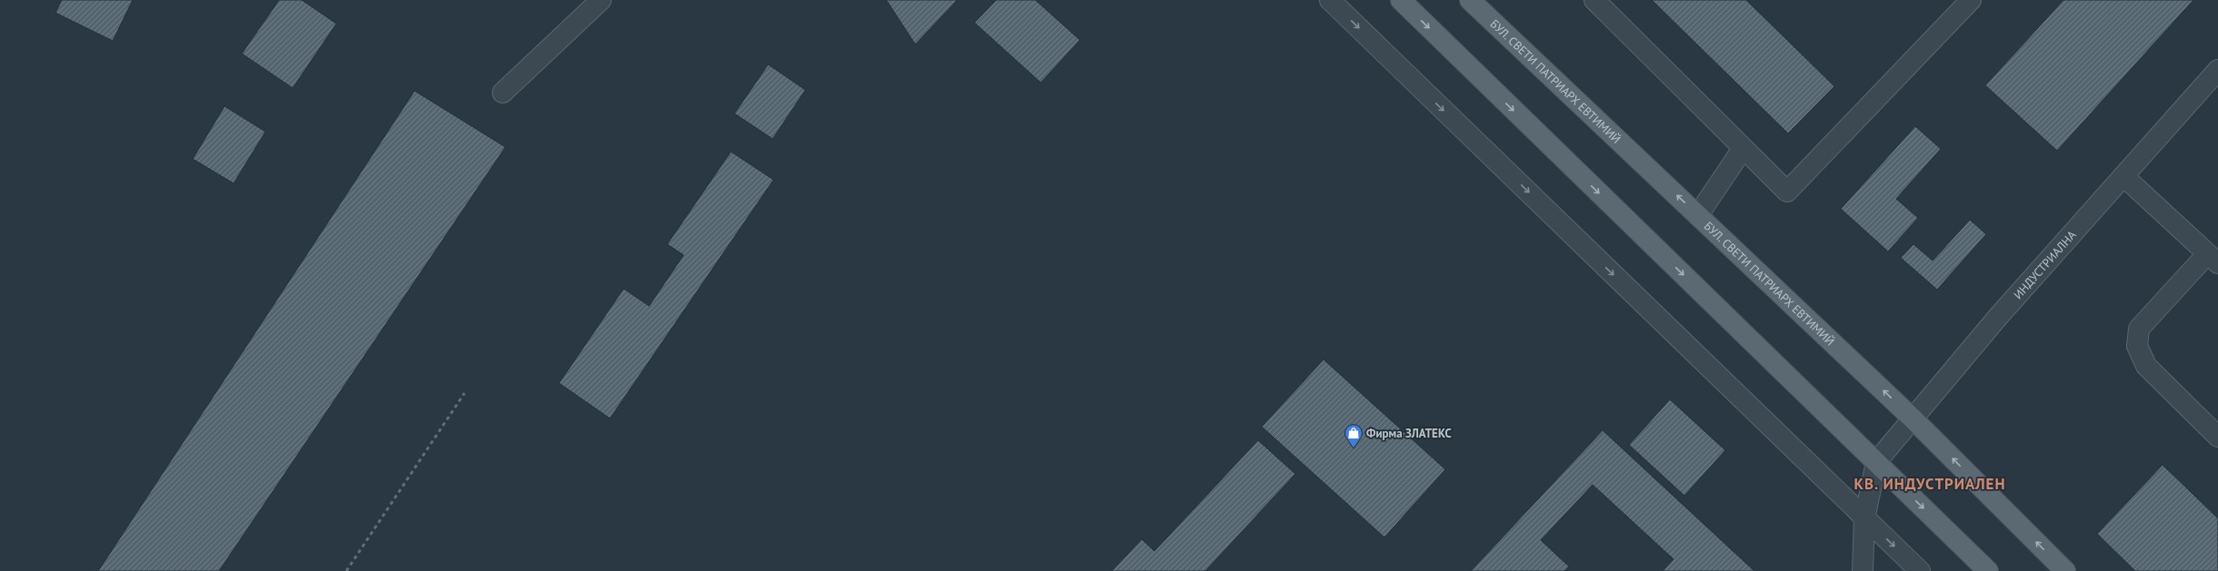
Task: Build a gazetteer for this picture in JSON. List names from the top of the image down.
{
  "streets": {
    "main road": ["БУЛ. СВЕТИ ПАТРИАРХ ЕВТИМИЙ"],
    "street": ["ИНДУСТРИАЛНА"]
  },
  "crossings": [
    ["БУЛ. СВЕТИ ПАТРИАРХ ЕВТИМИЙ", "ИНДУСТРИАЛНА"]
  ],
  "districts": ["КВ. ИНДУСТРИАЛЕН"],
  "places": {
    "shop": ["Фирма ЗЛАТЕКС"]
  }
}
